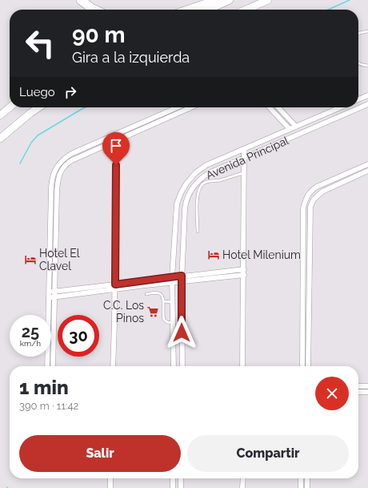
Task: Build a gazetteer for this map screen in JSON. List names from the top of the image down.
{
  "streets": {
    "street": ["Avenida Principal"]
  },
  "places": {
    "hotel": ["Hotel Milenium", "Hotel El Clavel"],
    "supermarket": ["C.C. Los Pinos"]
  },
  "page": {
    "turn": ["90 m", "Gira a la izquierda"],
    "then": "Luego",
    "speed": "25 km/h",
    "limit": "30",
    "heading": ["1 min", "390 m · 11:42"],
    "buttons": ["Salir", "Compartir"]
  }
}
